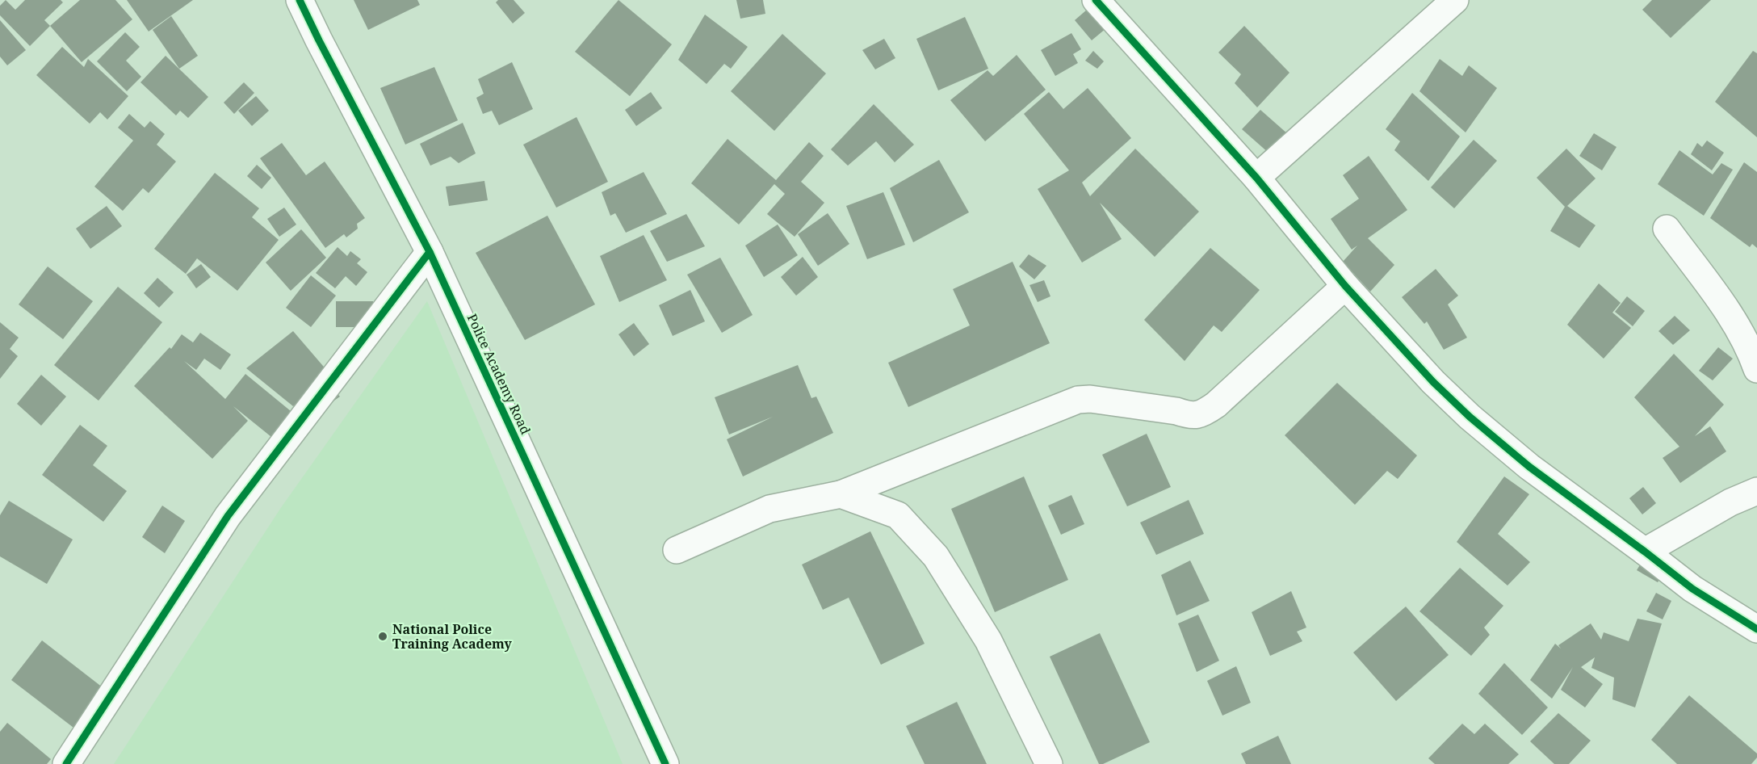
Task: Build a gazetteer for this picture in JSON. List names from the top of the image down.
{
  "streets": {
    "street": ["Police Academy Road"]
  },
  "places": ["National Police Training Academy"]
}
